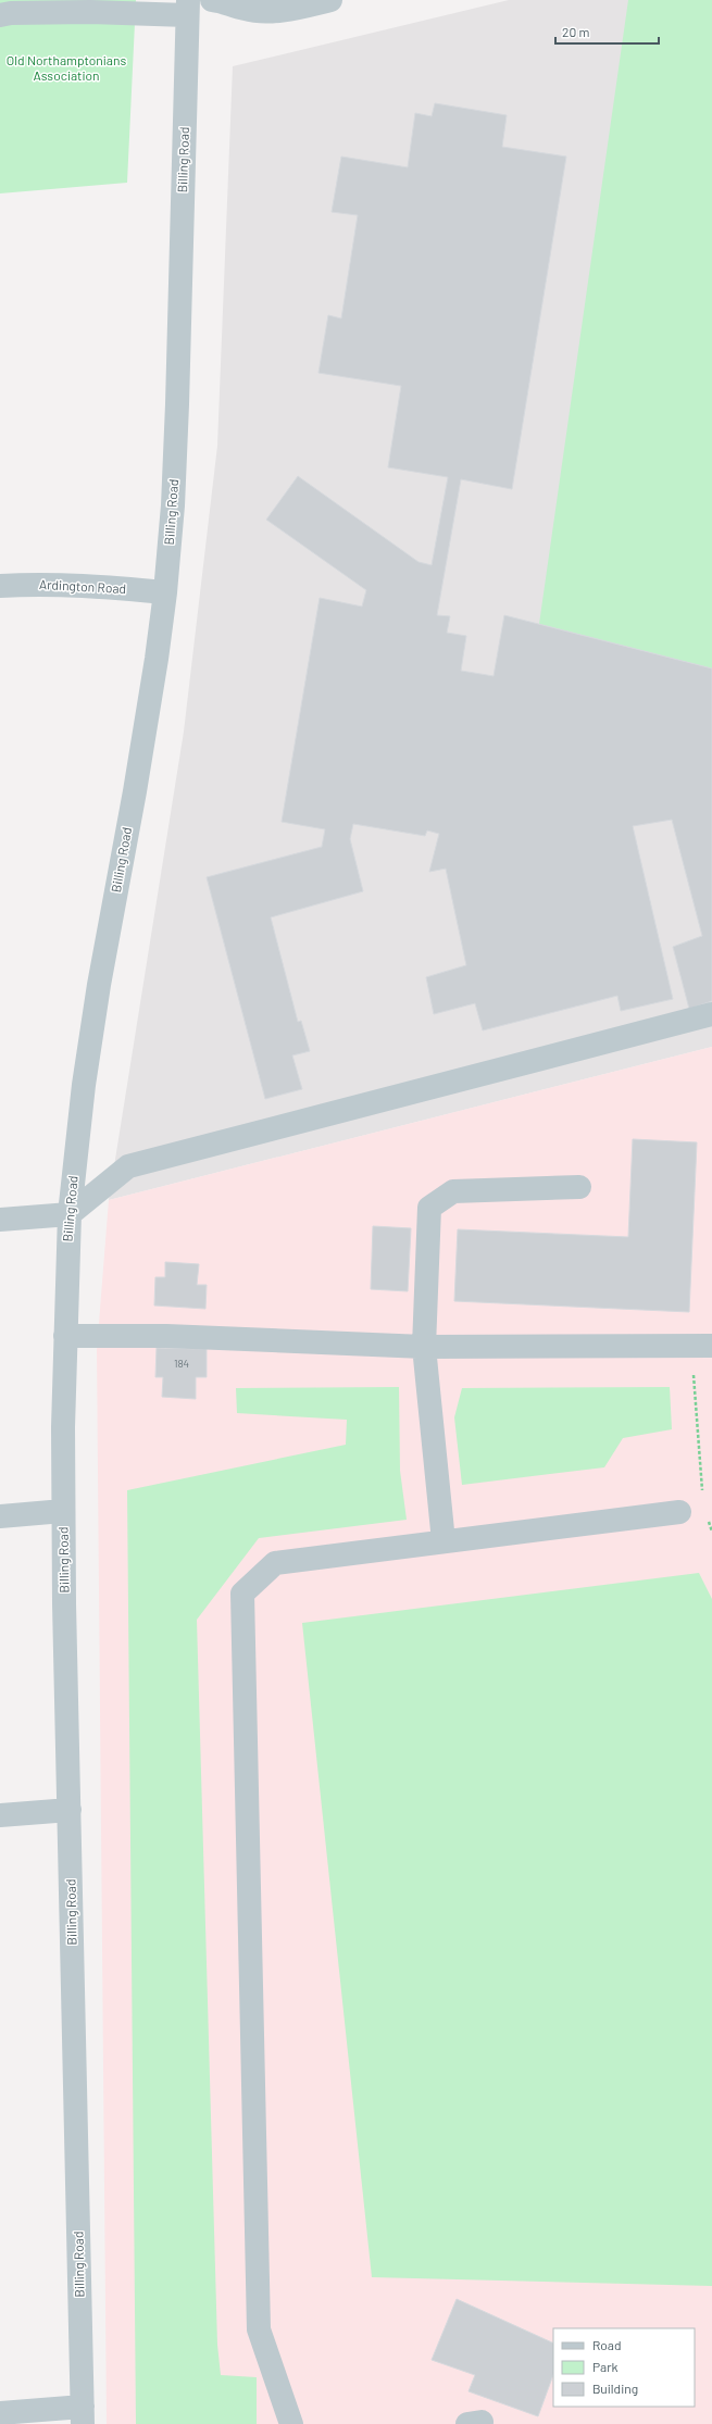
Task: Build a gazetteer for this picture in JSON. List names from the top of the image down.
{
  "streets": {
    "street": ["Billing Road", "Ardington Road"]
  },
  "crossings": [
    ["Billing Road", "Ardington Road"]
  ],
  "parks": ["Old Northamptonians Association"],
  "house_numbers": ["184"],
  "legend": ["Road", "Park", "Building"],
  "scale_bar": "20 m"
}
